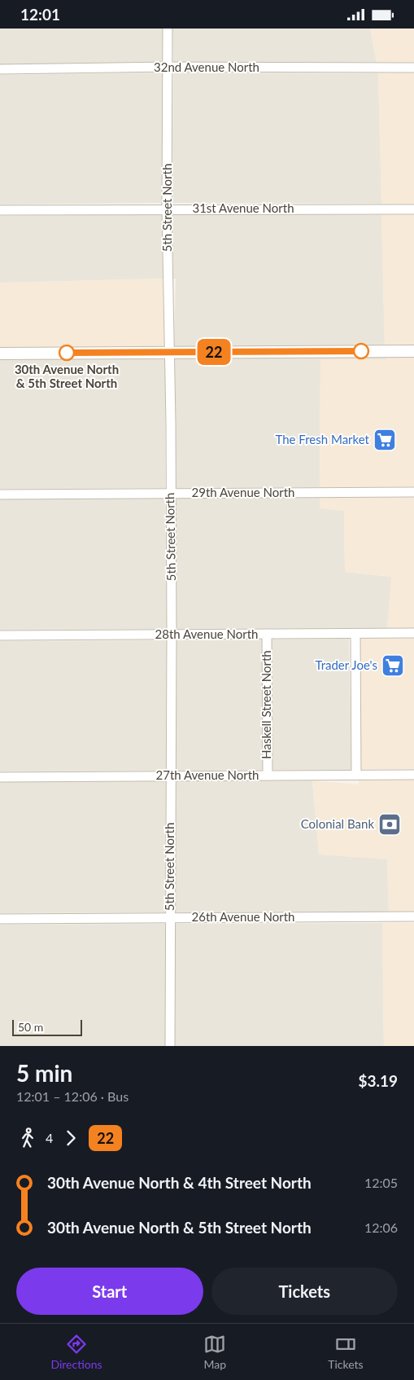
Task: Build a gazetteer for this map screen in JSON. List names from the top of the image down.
{
  "streets": {
    "street": [
      "32nd Avenue North",
      "5th Street North",
      "31st Avenue North",
      "29th Avenue North",
      "28th Avenue North",
      "Haskell Street North",
      "27th Avenue North",
      "26th Avenue North"
    ]
  },
  "crossings": [
    ["32nd Avenue North", "5th Street North"],
    ["5th Street North", "31st Avenue North"],
    ["5th Street North", "29th Avenue North"],
    ["5th Street North", "28th Avenue North"],
    ["5th Street North", "27th Avenue North"],
    ["5th Street North", "26th Avenue North"],
    ["28th Avenue North", "Haskell Street North"],
    ["Haskell Street North", "27th Avenue North"]
  ],
  "places": {
    "other": ["30th Avenue North & 5th Street North"],
    "supermarket": ["The Fresh Market", "Trader Joe's"],
    "bank": ["Colonial Bank"]
  },
  "lines": ["bus line 22"],
  "scale_bar": "50 m",
  "page": {
    "status": "12:01",
    "on_map": "22",
    "scale": "50 m",
    "heading": ["5 min", "12:01 – 12:06 · Bus", "$3.19"],
    "legs": ["4", "22"],
    "list": [
      {
        "name": "30th Avenue North & 4th Street North",
        "value": "12:05"
      },
      {
        "name": "30th Avenue North & 5th Street North",
        "value": "12:06"
      }
    ],
    "buttons": ["Start", "Tickets"],
    "tabs": ["Directions", "Map", "Tickets"]
  }
}
